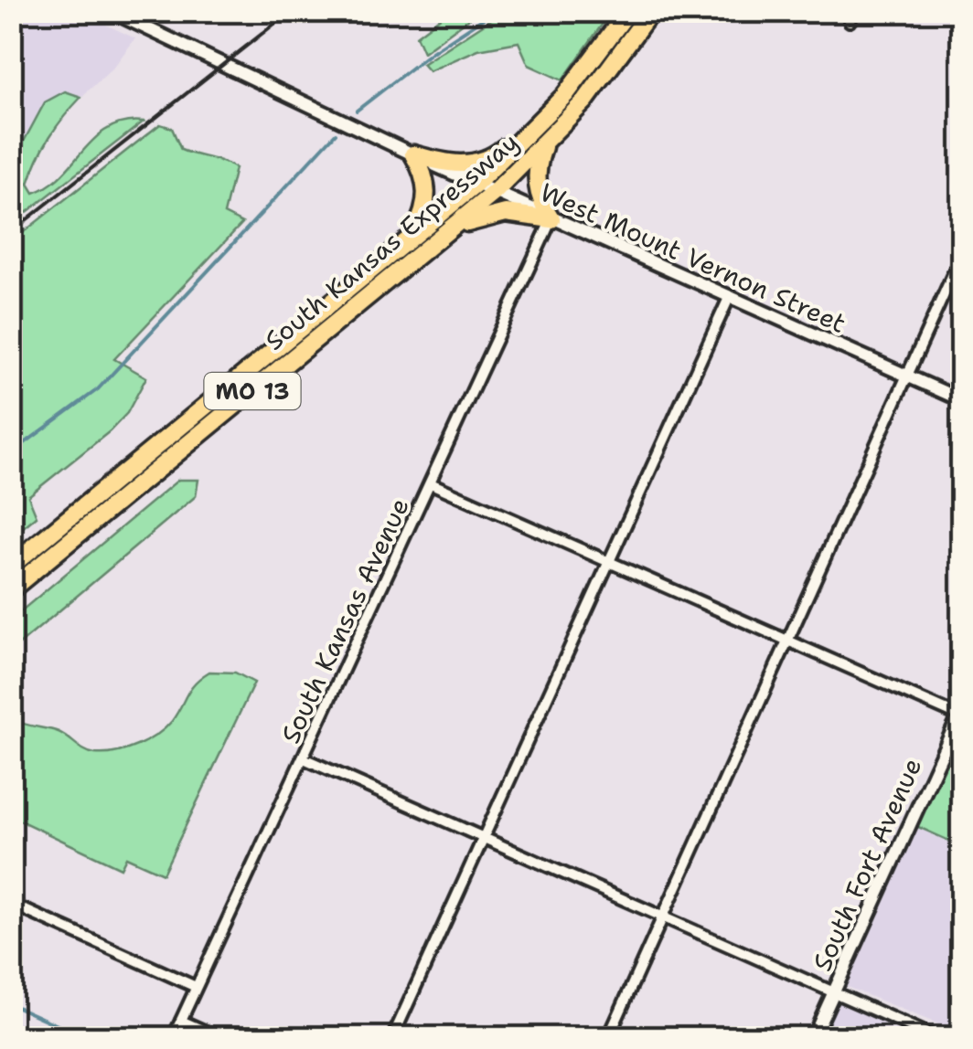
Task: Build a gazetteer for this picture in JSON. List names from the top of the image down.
{
  "streets": {
    "main road": ["South Kansas Expressway", "MO 13"],
    "street": ["West Mount Vernon Street", "South Kansas Avenue", "South Fort Avenue"]
  },
  "crossings": [
    ["South Kansas Expressway", "West Mount Vernon Street"],
    ["West Mount Vernon Street", "South Kansas Avenue"]
  ]
}
